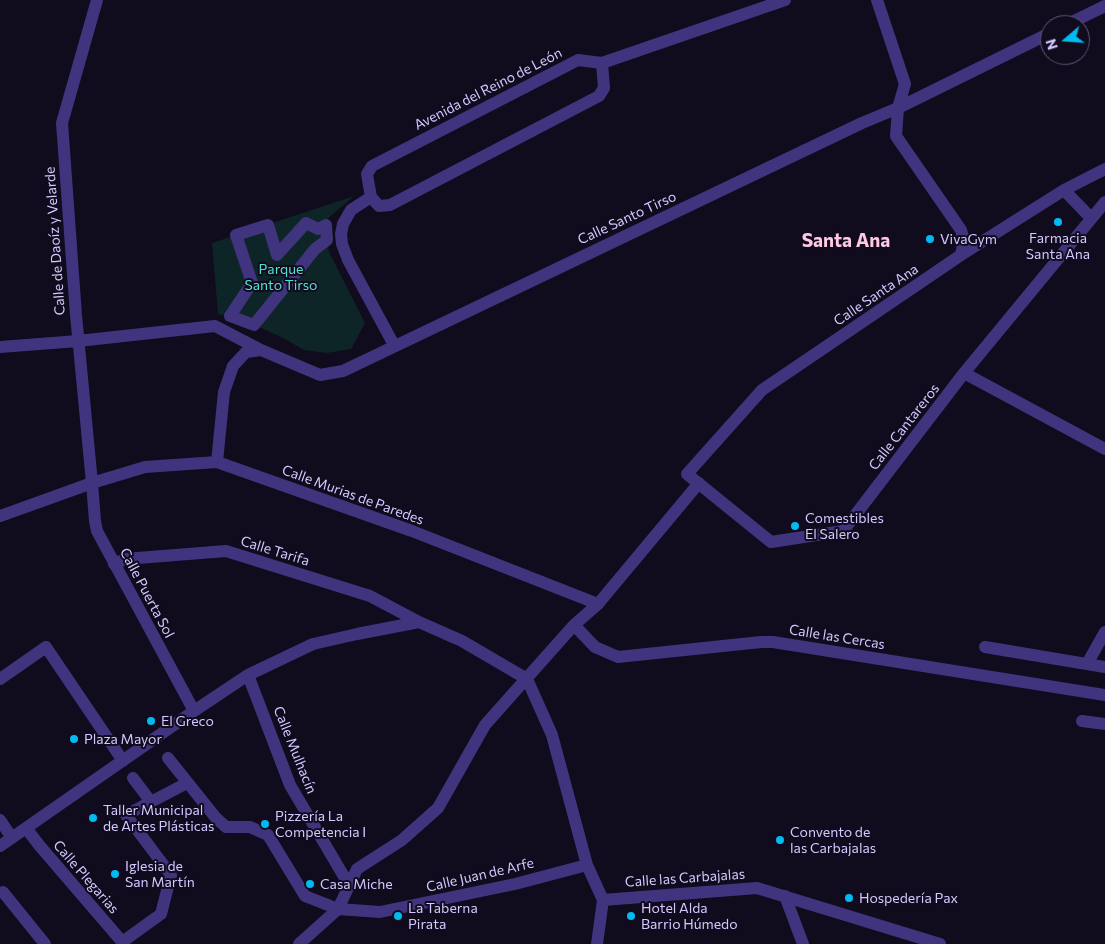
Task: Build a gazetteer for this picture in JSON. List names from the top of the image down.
{
  "streets": {
    "street": [
      "Avenida del Reino de León",
      "Calle Santo Tirso",
      "Calle de Daoíz y Velarde",
      "Calle Santa Ana",
      "Calle Cantareros",
      "Calle Murias de Paredes",
      "Calle Tarifa",
      "Calle Puerta Sol",
      "Calle las Cercas",
      "Calle Mulhacín",
      "Calle Juan de Arfe",
      "Calle Plegarias",
      "Calle las Carbajalas"
    ]
  },
  "crossings": [
    ["Calle Santo Tirso", "Calle de Daoíz y Velarde"],
    ["Calle de Daoíz y Velarde", "Calle Murias de Paredes"],
    ["Calle de Daoíz y Velarde", "Calle Puerta Sol"],
    ["Calle Santa Ana", "Calle Cantareros"],
    ["Calle Murias de Paredes", "Calle Puerta Sol"],
    ["Calle Tarifa", "Calle Puerta Sol"]
  ],
  "districts": ["Santa Ana"],
  "parks": ["Parque Santo Tirso"],
  "places": [
    "Farmacia Santa Ana",
    "VivaGym",
    "Comestibles El Salero",
    "El Greco",
    "Plaza Mayor",
    "Taller Municipal de Artes Plásticas",
    "Pizzería La Competencia I",
    "Convento de las Carbajalas",
    "Iglesia de San Martín",
    "Casa Miche",
    "Hospedería Pax",
    "La Taberna Pirata",
    "Hotel Alda Barrio Húmedo"
  ],
  "north": "left"
}
